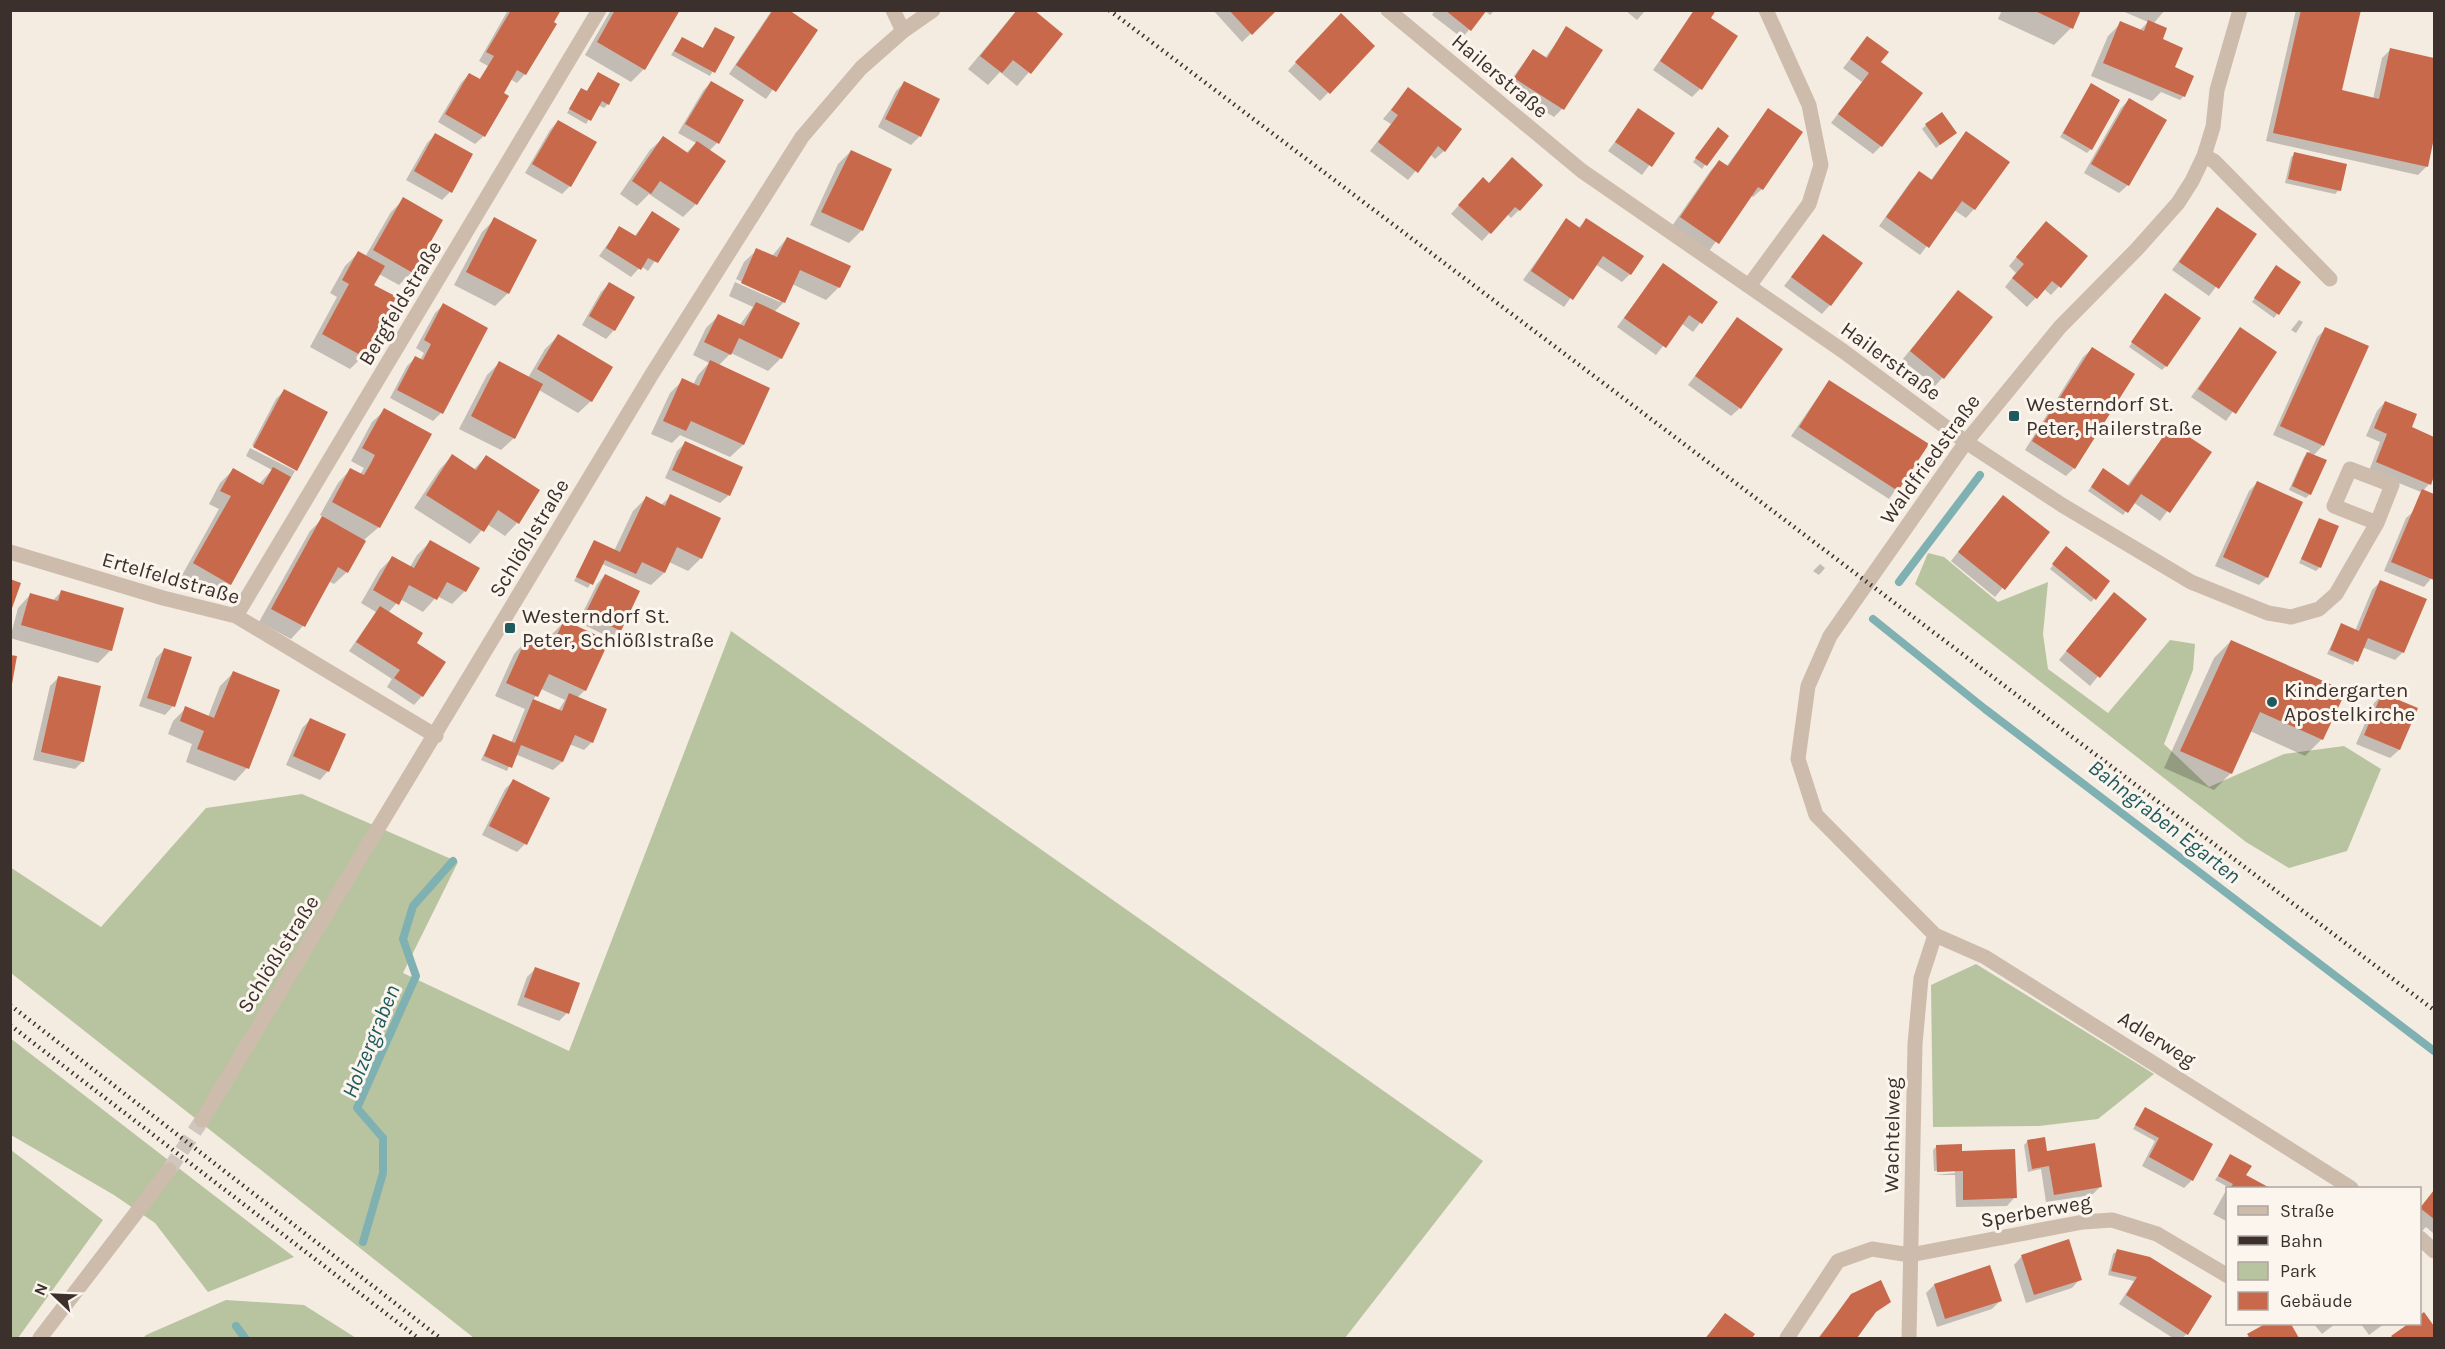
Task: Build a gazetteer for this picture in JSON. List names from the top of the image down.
{
  "streets": {
    "street": [
      "Hailerstraße",
      "Bergfeldstraße",
      "Waldfriedstraße",
      "Schlößlstraße",
      "Ertelfeldstraße",
      "Adlerweg",
      "Wachtelweg",
      "Sperberweg"
    ]
  },
  "crossings": [
    ["Hailerstraße", "Waldfriedstraße"],
    ["Bergfeldstraße", "Ertelfeldstraße"],
    ["Waldfriedstraße", "Adlerweg"],
    ["Waldfriedstraße", "Wachtelweg"],
    ["Schlößlstraße", "Ertelfeldstraße"],
    ["Adlerweg", "Wachtelweg"],
    ["Wachtelweg", "Sperberweg"]
  ],
  "water": ["Bahngraben Egarten", "Holzergraben"],
  "places": {
    "transit": ["Westerndorf St. Peter, Hailerstraße", "Westerndorf St. Peter, Schlößlstraße"],
    "other": ["Kindergarten Apostelkirche"]
  },
  "legend": [
    "Straße",
    "Bahn",
    "Park",
    "Gebäude"
  ],
  "north": "top left"
}
